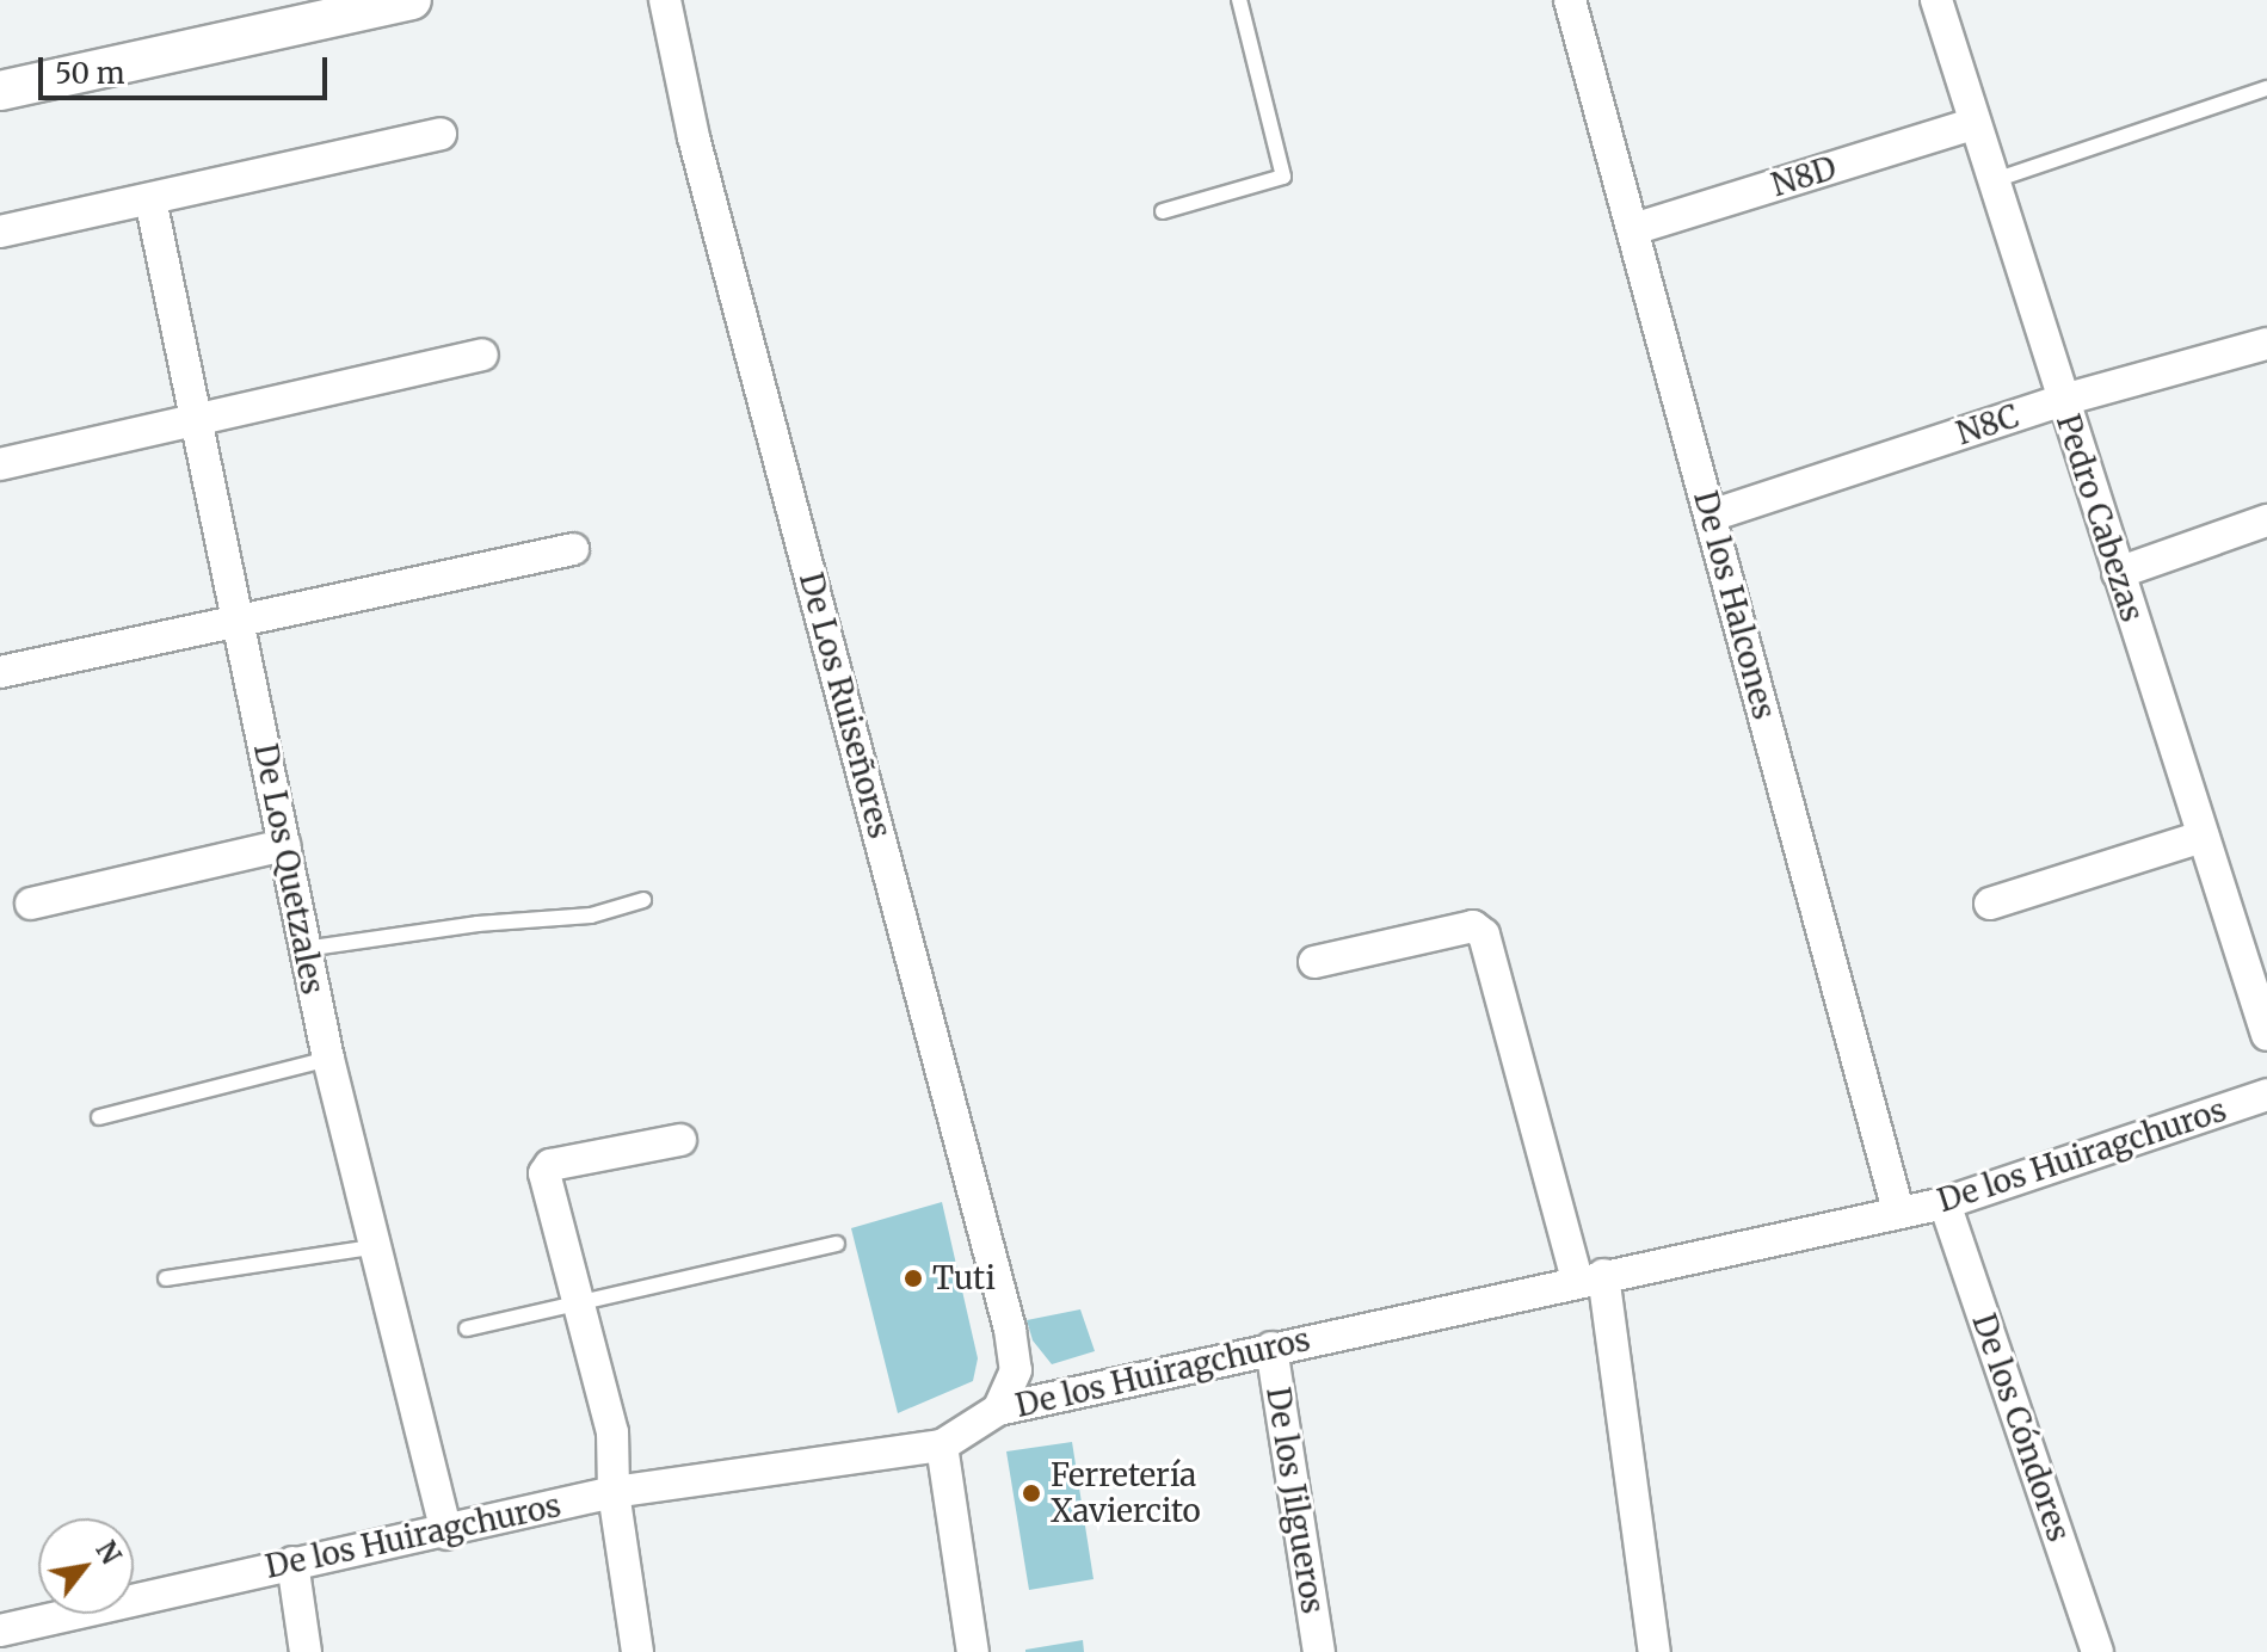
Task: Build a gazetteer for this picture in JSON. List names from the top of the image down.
{
  "streets": {
    "street": [
      "N8D",
      "N8C",
      "Pedro Cabezas",
      "De los Halcones",
      "De Los Ruiseñores",
      "De Los Quetzales",
      "De los Huiragchuros",
      "De los Cóndores",
      "De los Jilgueros"
    ]
  },
  "crossings": [
    ["N8D", "Pedro Cabezas"],
    ["N8D", "De los Halcones"],
    ["N8C", "Pedro Cabezas"],
    ["N8C", "De los Halcones"],
    ["De los Halcones", "De los Huiragchuros"],
    ["De Los Ruiseñores", "De los Huiragchuros"],
    ["De Los Quetzales", "De los Huiragchuros"],
    ["De los Huiragchuros", "De los Cóndores"],
    ["De los Huiragchuros", "De los Jilgueros"]
  ],
  "places": ["Tuti", "Ferretería Xaviercito"],
  "scale_bar": "50 m",
  "north": "top right"
}
